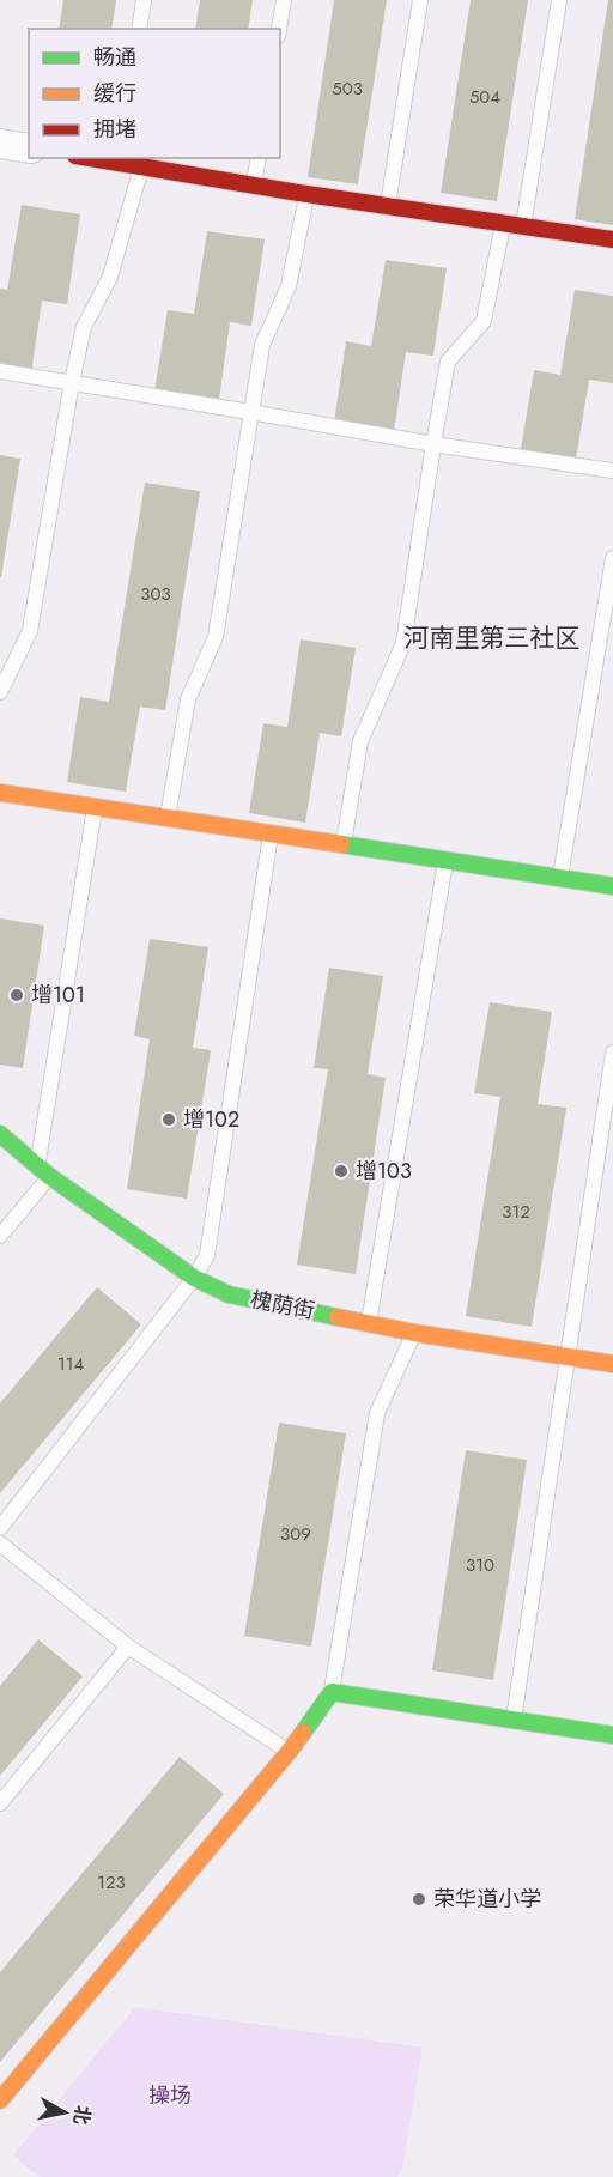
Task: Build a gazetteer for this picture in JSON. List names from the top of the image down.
{
  "streets": {
    "street": ["槐荫街"]
  },
  "districts": ["河南里第三社区"],
  "parks": ["操场"],
  "places": [
    "增101",
    "增102",
    "增103",
    "荣华道小学"
  ],
  "house_numbers": [
    "503",
    "504",
    "303",
    "312",
    "114",
    "309",
    "310",
    "123"
  ],
  "legend": ["畅通", "缓行", "拥堵"],
  "north": "right"
}
